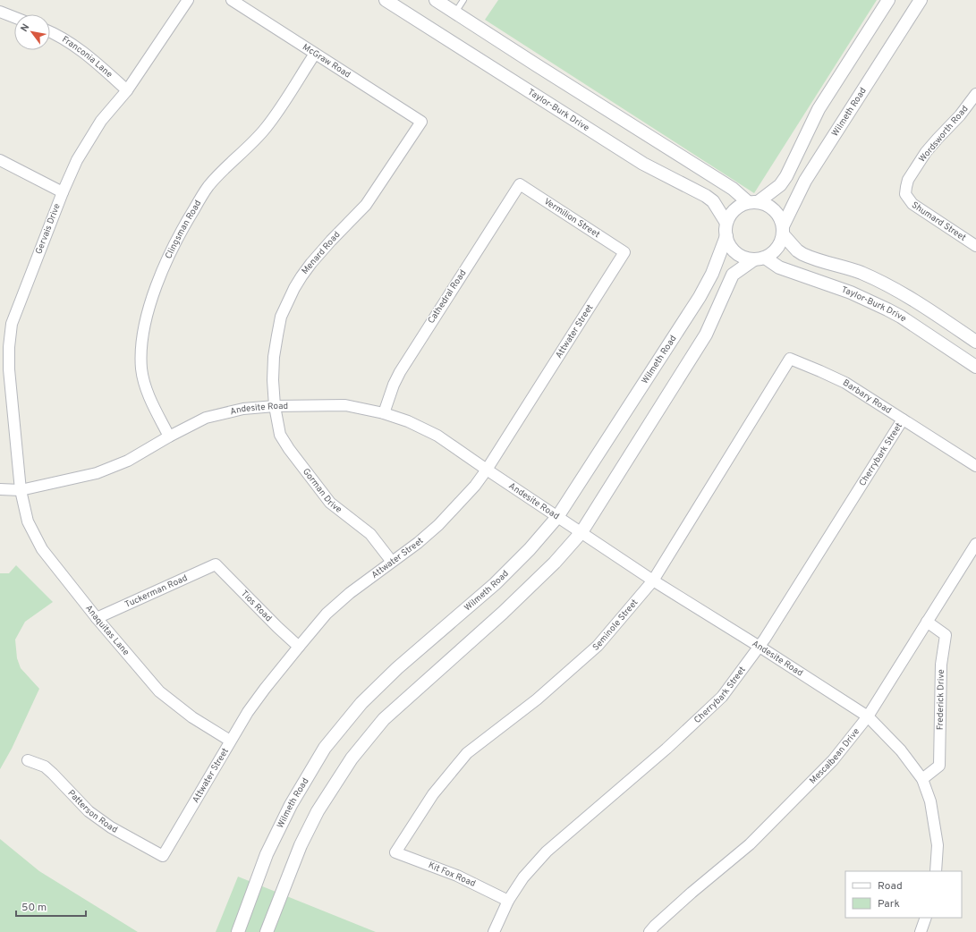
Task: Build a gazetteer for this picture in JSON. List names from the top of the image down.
{
  "streets": {
    "street": [
      "Franconia Lane",
      "McGraw Road",
      "Taylor-Burk Drive",
      "Wilmeth Road",
      "Wordsworth Road",
      "Vermilion Street",
      "Shumard Street",
      "Gervais Drive",
      "Clingsman Road",
      "Menard Road",
      "Cathedral Road",
      "Attwater Street",
      "Barbary Road",
      "Andesite Road",
      "Cherrybark Street",
      "Gorman Drive",
      "Tuckerman Road",
      "Tios Road",
      "Seminole Street",
      "Anaquitas Lane",
      "Frederick Drive",
      "Mescalbean Drive",
      "Patterson Road",
      "Kit Fox Road"
    ]
  },
  "crossings": [
    ["Franconia Lane", "Gervais Drive"],
    ["McGraw Road", "Clingsman Road"],
    ["McGraw Road", "Menard Road"],
    ["Taylor-Burk Drive", "Wilmeth Road"],
    ["Wilmeth Road", "Andesite Road"],
    ["Wordsworth Road", "Shumard Street"],
    ["Vermilion Street", "Cathedral Road"],
    ["Vermilion Street", "Attwater Street"],
    ["Gervais Drive", "Andesite Road"],
    ["Gervais Drive", "Anaquitas Lane"],
    ["Clingsman Road", "Andesite Road"],
    ["Menard Road", "Andesite Road"],
    ["Menard Road", "Gorman Drive"],
    ["Cathedral Road", "Andesite Road"],
    ["Attwater Street", "Andesite Road"],
    ["Attwater Street", "Gorman Drive"],
    ["Attwater Street", "Tios Road"],
    ["Attwater Street", "Anaquitas Lane"],
    ["Attwater Street", "Patterson Road"],
    ["Barbary Road", "Cherrybark Street"],
    ["Barbary Road", "Seminole Street"],
    ["Andesite Road", "Cherrybark Street"],
    ["Andesite Road", "Gorman Drive"],
    ["Andesite Road", "Seminole Street"],
    ["Andesite Road", "Anaquitas Lane"],
    ["Andesite Road", "Frederick Drive"],
    ["Andesite Road", "Mescalbean Drive"],
    ["Cherrybark Street", "Kit Fox Road"],
    ["Tuckerman Road", "Tios Road"],
    ["Tuckerman Road", "Anaquitas Lane"],
    ["Seminole Street", "Kit Fox Road"],
    ["Frederick Drive", "Mescalbean Drive"]
  ],
  "legend": ["Road", "Park"],
  "scale_bar": "50 m",
  "north": "top left"
}
